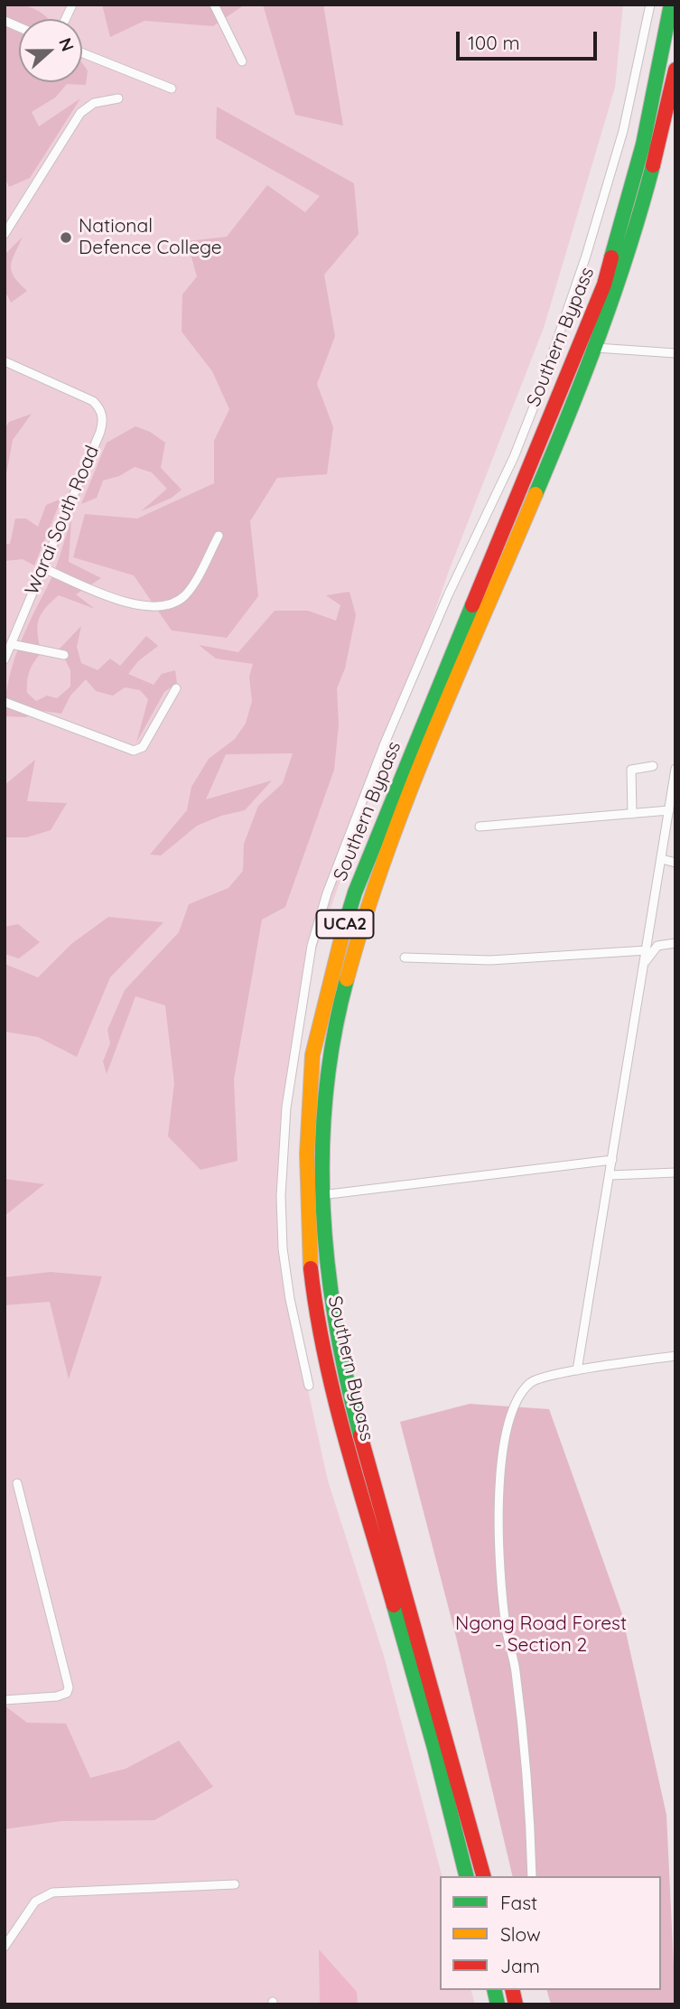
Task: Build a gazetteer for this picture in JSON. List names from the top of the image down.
{
  "streets": {
    "highway": ["Southern Bypass", "UCA2"],
    "street": ["Warai South Road"]
  },
  "parks": ["Ngong Road Forest - Section 2"],
  "places": ["National Defence College"],
  "legend": ["Fast", "Slow", "Jam"],
  "scale_bar": "100 m",
  "north": "right"
}
